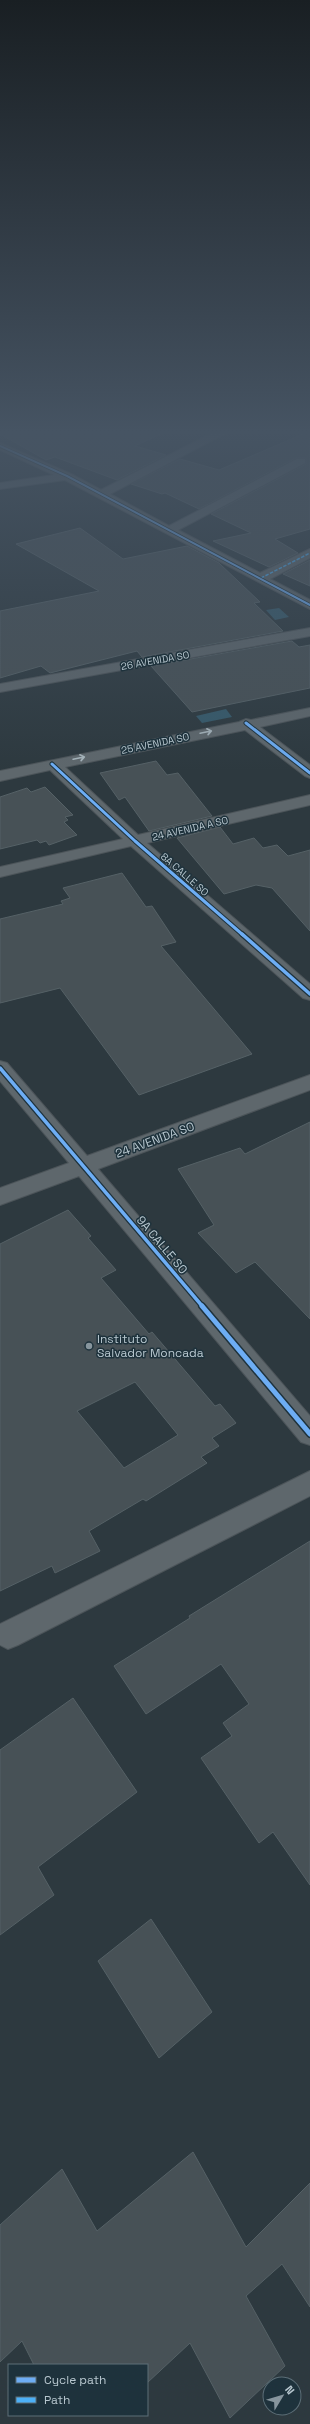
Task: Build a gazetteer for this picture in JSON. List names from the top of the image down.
{
  "streets": {
    "street": [
      "26 AVENIDA SO",
      "25 AVENIDA SO",
      "24 AVENIDA A SO",
      "8A CALLE SO",
      "24 AVENIDA SO",
      "9A CALLE SO"
    ]
  },
  "crossings": [
    ["25 AVENIDA SO", "8A CALLE SO"],
    ["24 AVENIDA A SO", "8A CALLE SO"],
    ["24 AVENIDA SO", "9A CALLE SO"]
  ],
  "one_way": ["25 AVENIDA SO"],
  "places": ["Instituto Salvador Moncada"],
  "legend": ["Cycle path", "Path"],
  "north": "top right"
}
